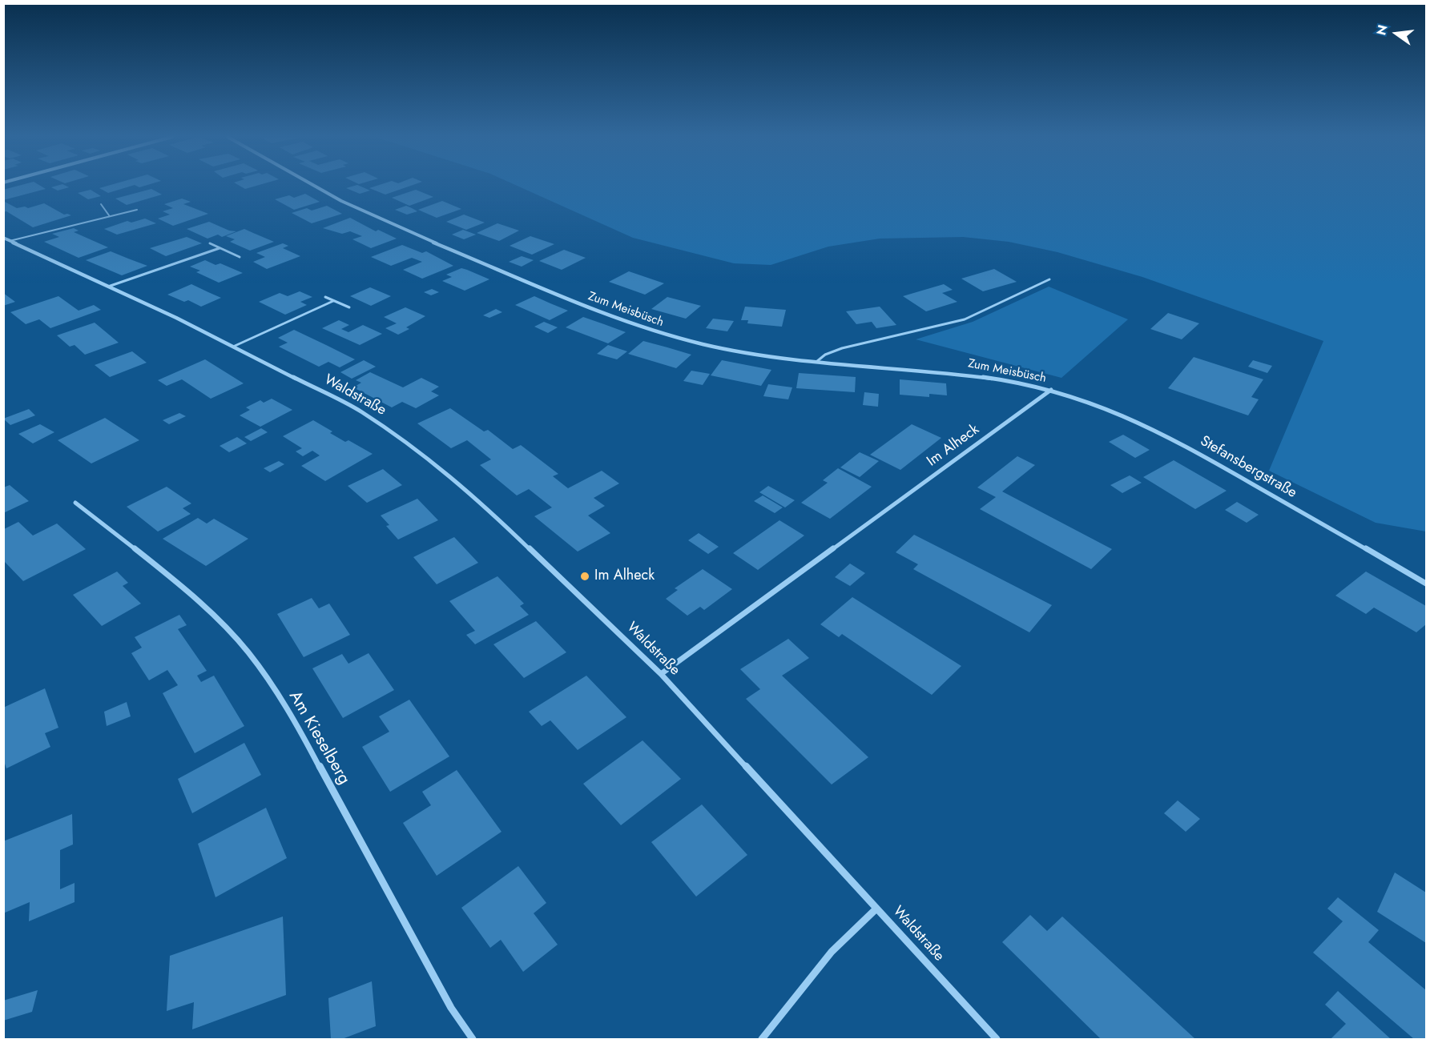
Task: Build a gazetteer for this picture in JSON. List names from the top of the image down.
{
  "streets": {
    "street": [
      "Zum Meisbüsch",
      "Waldstraße",
      "Im Alheck",
      "Stefansbergstraße",
      "Am Kieselberg"
    ]
  },
  "crossings": [
    ["Zum Meisbüsch", "Im Alheck"],
    ["Zum Meisbüsch", "Stefansbergstraße"],
    ["Waldstraße", "Im Alheck"],
    ["Im Alheck", "Stefansbergstraße"]
  ],
  "places": ["Im Alheck"],
  "north": "left"
}
